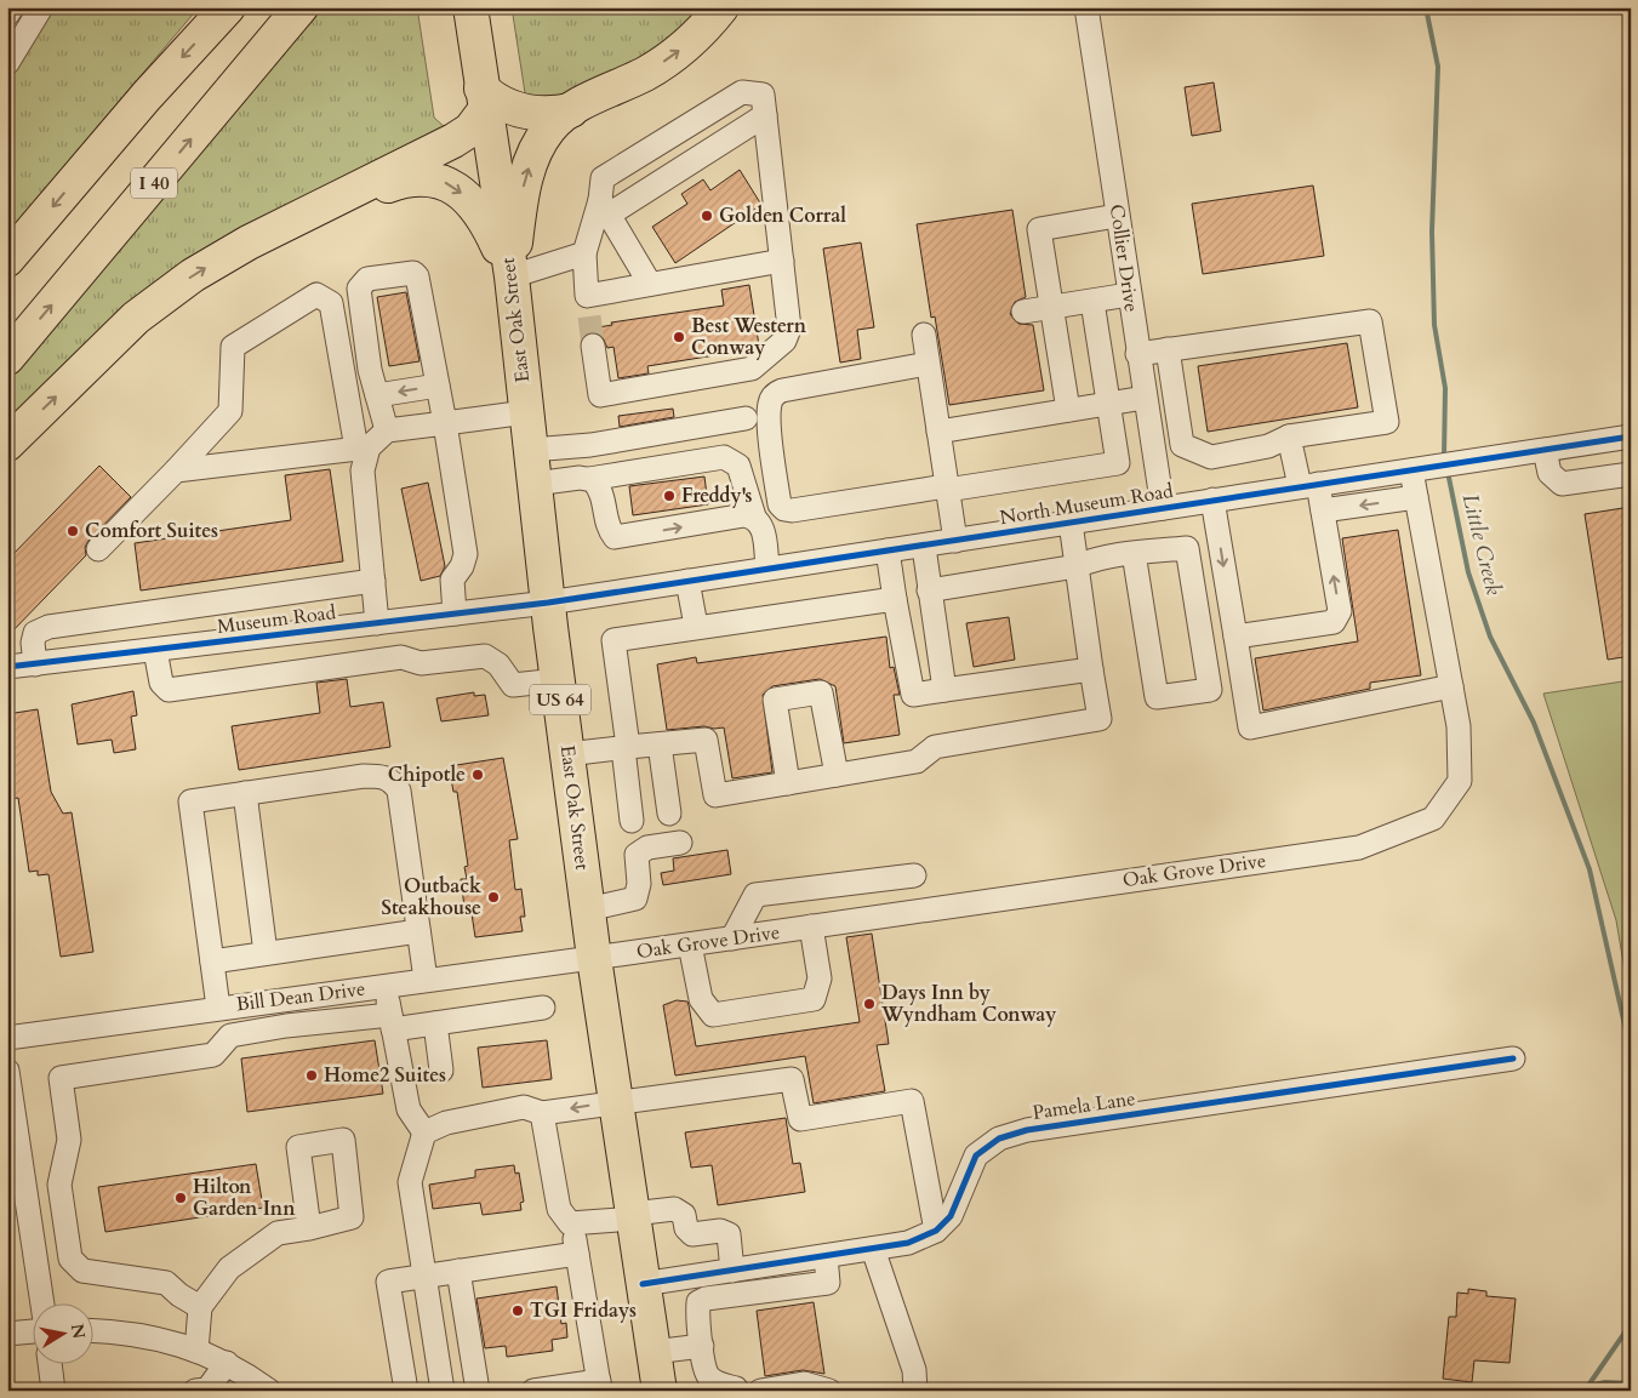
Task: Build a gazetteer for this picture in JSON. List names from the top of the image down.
{
  "streets": {
    "highway": ["I 40", "East Oak Street", "US 64"],
    "street": [
      "Collier Drive",
      "North Museum Road",
      "Museum Road",
      "Oak Grove Drive",
      "Bill Dean Drive",
      "Pamela Lane"
    ]
  },
  "crossings": [
    ["Collier Drive", "North Museum Road"],
    ["East Oak Street", "North Museum Road"],
    ["East Oak Street", "Museum Road"],
    ["East Oak Street", "Oak Grove Drive"],
    ["East Oak Street", "Bill Dean Drive"],
    ["East Oak Street", "Pamela Lane"],
    ["North Museum Road", "Museum Road"],
    ["North Museum Road", "Oak Grove Drive"],
    ["Oak Grove Drive", "Bill Dean Drive"]
  ],
  "water": ["Little Creek"],
  "places": [
    "Golden Corral",
    "Best Western Conway",
    "Freddy's",
    "Comfort Suites",
    "Chipotle",
    "Outback Steakhouse",
    "Days Inn by Wyndham Conway",
    "Home2 Suites",
    "Hilton Garden Inn",
    "TGI Fridays"
  ],
  "north": "right"
}
